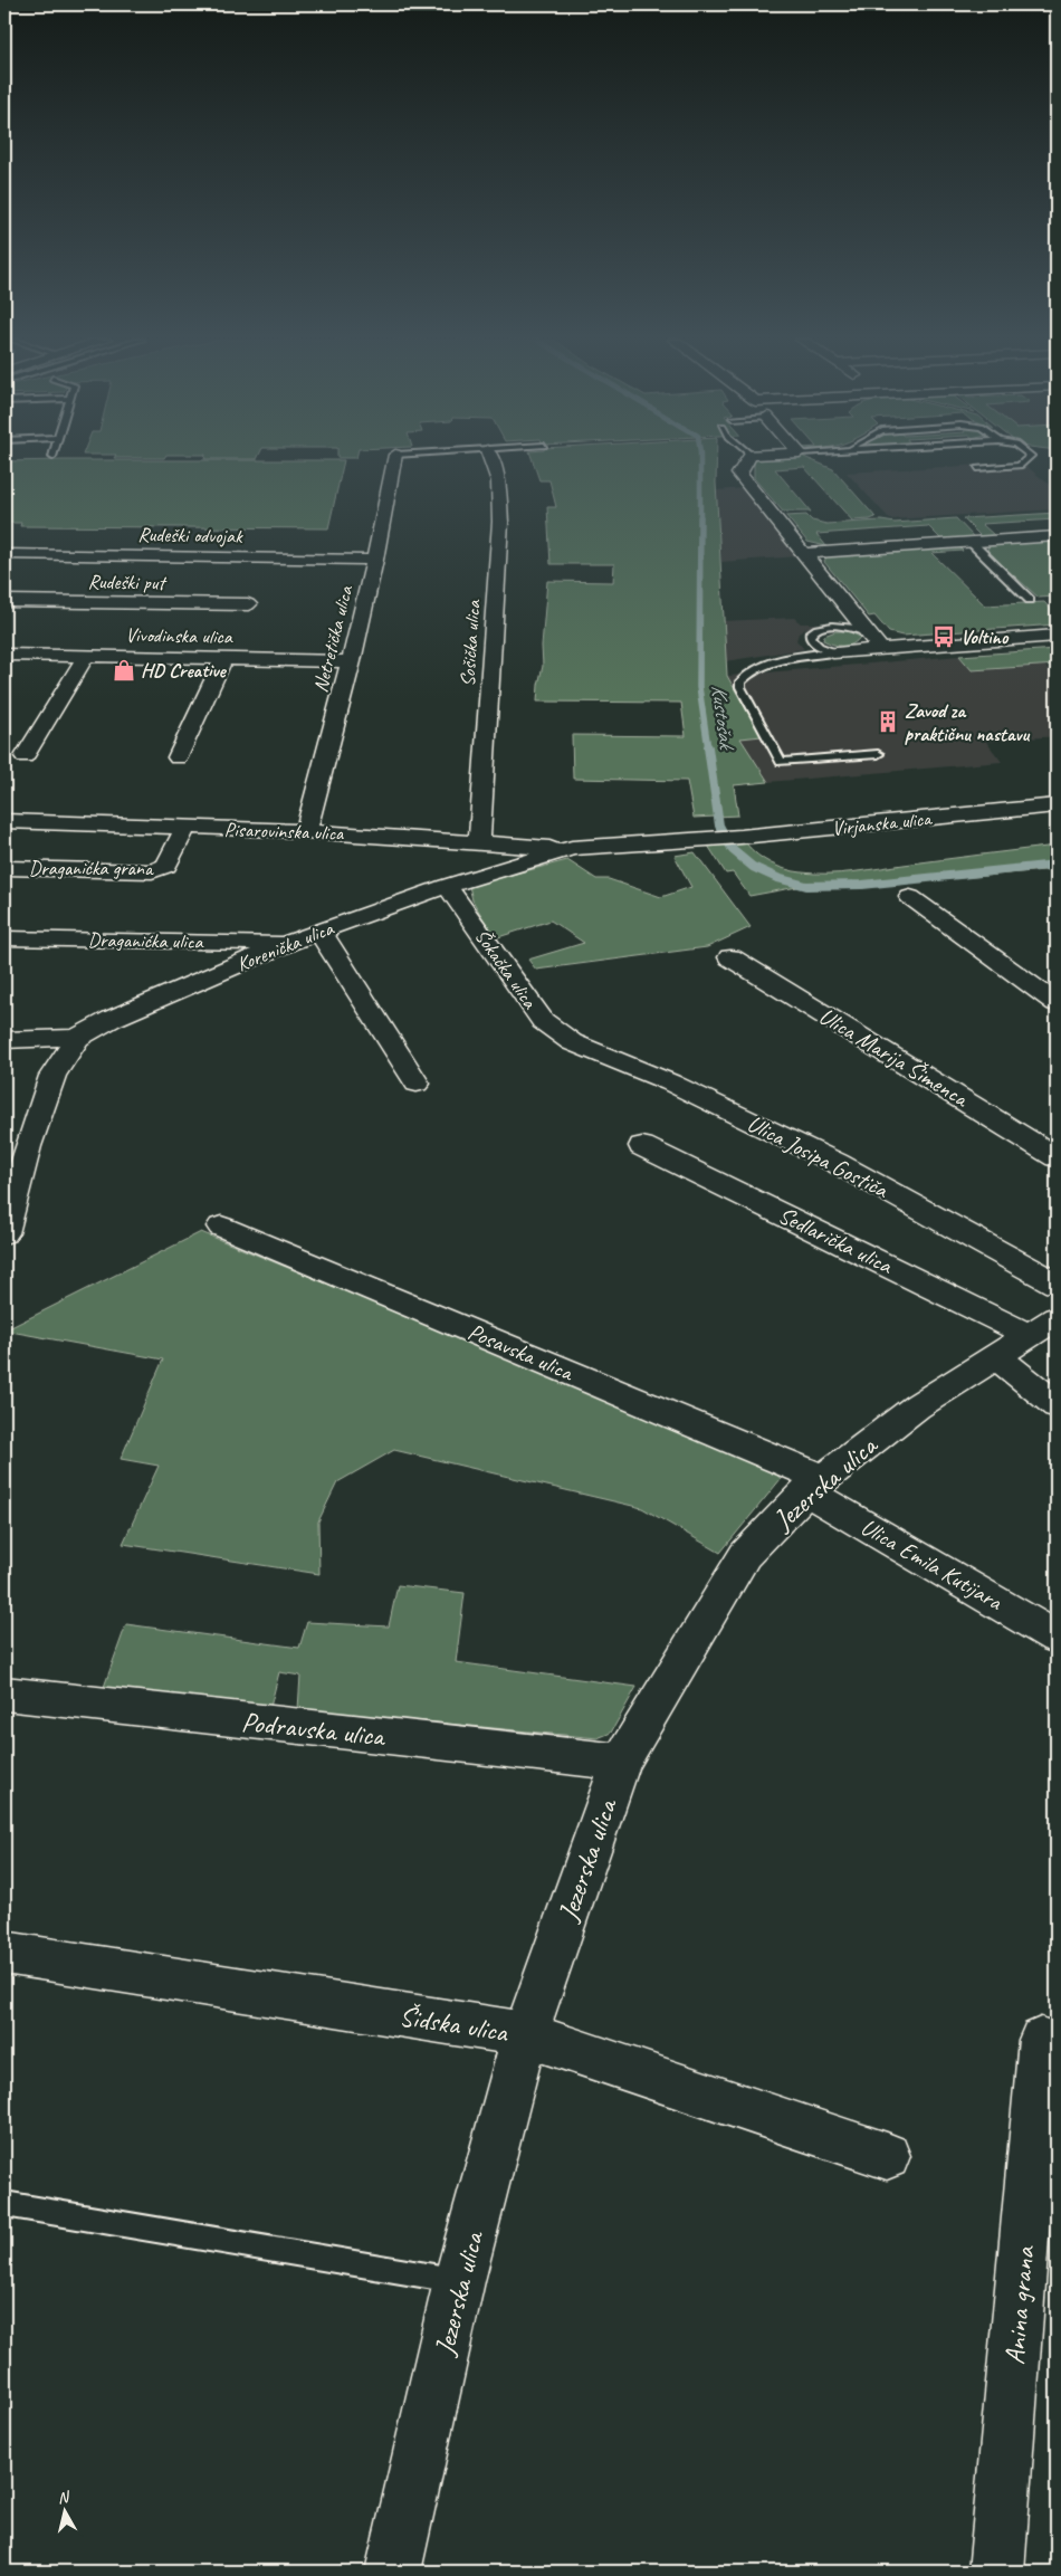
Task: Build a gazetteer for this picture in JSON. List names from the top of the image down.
{
  "streets": {
    "street": [
      "Rudeški odvojak",
      "Rudeški put",
      "Vivodinska ulica",
      "Netretička ulica",
      "Sošička ulica",
      "Virjanska ulica",
      "Pisarovinska ulica",
      "Draganićka grana",
      "Draganićka ulica",
      "Korenička ulica",
      "Šokačka ulica",
      "Ulica Marija Šimenca",
      "Ulica Josipa Gostiča",
      "Sedlarička ulica",
      "Posavska ulica",
      "Jezerska ulica",
      "Ulica Emila Kutijara",
      "Podravska ulica",
      "Šidska ulica",
      "Anina grana"
    ]
  },
  "crossings": [
    ["Rudeški odvojak", "Netretička ulica"],
    ["Vivodinska ulica", "Netretička ulica"],
    ["Netretička ulica", "Pisarovinska ulica"],
    ["Sošička ulica", "Pisarovinska ulica"],
    ["Virjanska ulica", "Korenička ulica"],
    ["Pisarovinska ulica", "Draganićka grana"],
    ["Pisarovinska ulica", "Korenička ulica"],
    ["Draganićka ulica", "Korenička ulica"],
    ["Korenička ulica", "Šokačka ulica"],
    ["Šokačka ulica", "Ulica Josipa Gostiča"],
    ["Sedlarička ulica", "Jezerska ulica"],
    ["Posavska ulica", "Jezerska ulica"],
    ["Posavska ulica", "Ulica Emila Kutijara"],
    ["Jezerska ulica", "Ulica Emila Kutijara"],
    ["Jezerska ulica", "Podravska ulica"],
    ["Jezerska ulica", "Šidska ulica"]
  ],
  "water": ["Kustošak"],
  "places": {
    "bus stop": ["Voltino"],
    "shop": ["HD Creative"],
    "building": ["Zavod za praktičnu nastavu"]
  },
  "north": "top"
}
